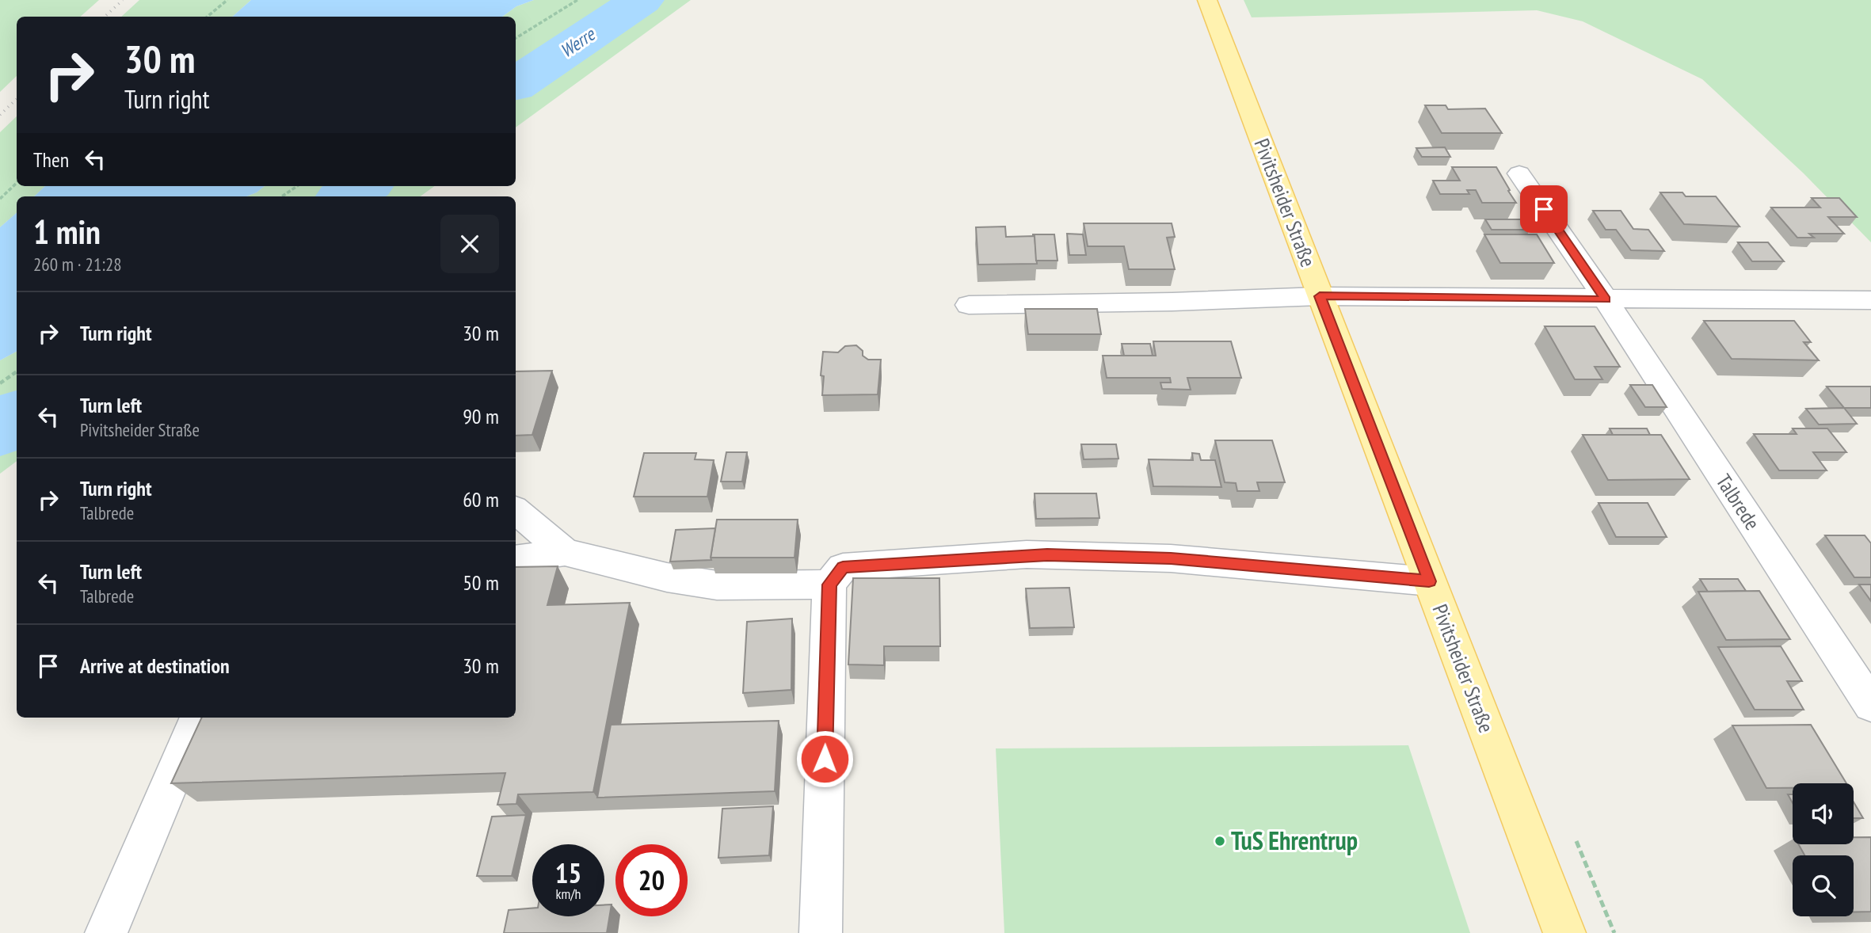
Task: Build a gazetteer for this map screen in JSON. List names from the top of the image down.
{
  "streets": {
    "main road": ["Pivitsheider Straße"],
    "street": ["Talbrede"]
  },
  "water": ["Werre"],
  "places": ["TuS Ehrentrup"],
  "page": {
    "turn": ["30 m", "Turn right"],
    "then": "Then",
    "heading": ["1 min", "260 m · 21:28"],
    "list": [
      {
        "name": "Turn right",
        "value": "30 m"
      },
      {
        "name": "Turn left",
        "note": "Pivitsheider Straße",
        "value": "90 m"
      },
      {
        "name": "Turn right",
        "note": "Talbrede",
        "value": "60 m"
      },
      {
        "name": "Turn left",
        "note": "Talbrede",
        "value": "50 m"
      },
      {
        "name": "Arrive at destination",
        "value": "30 m"
      }
    ],
    "speed": "15 km/h",
    "limit": "20"
  }
}
